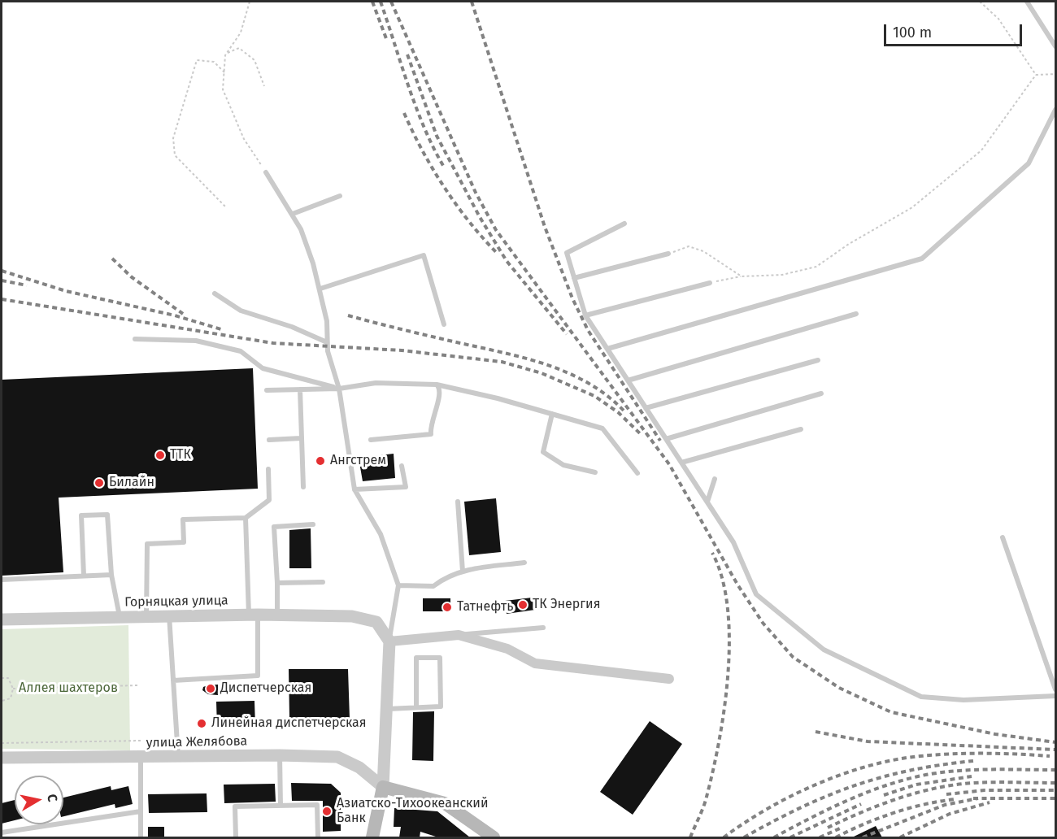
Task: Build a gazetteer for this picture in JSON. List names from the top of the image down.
{
  "streets": {
    "street": ["Горняцкая улица", "улица Желябова"]
  },
  "parks": ["Аллея шахтеров"],
  "places": [
    "ТТК",
    "Ангстрем",
    "Билайн",
    "ТК Энергия",
    "Татнефть",
    "Диспетчерская",
    "Линейная диспетчерская",
    "Азиатско-Тихоокеанский Банк"
  ],
  "scale_bar": "100 m",
  "north": "right"
}
